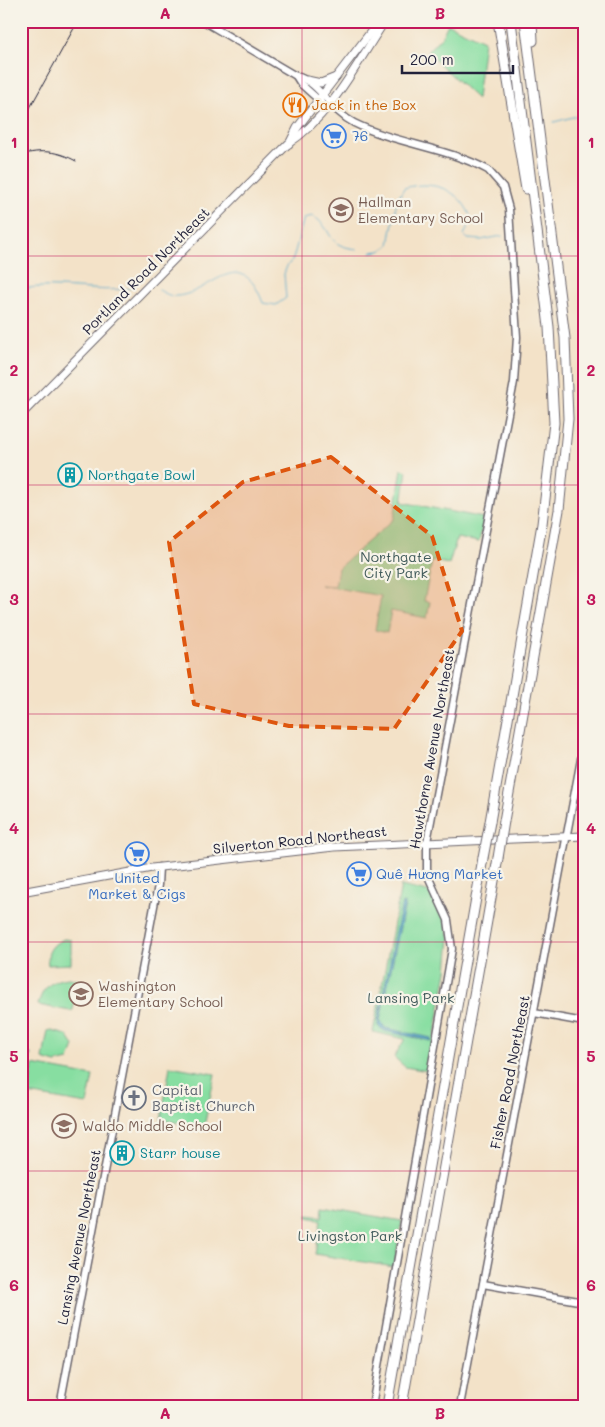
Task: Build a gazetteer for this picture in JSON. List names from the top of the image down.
{
  "streets": {
    "main road": [
      "Portland Road Northeast",
      "Hawthorne Avenue Northeast",
      "Silverton Road Northeast",
      "Fisher Road Northeast",
      "Lansing Avenue Northeast"
    ]
  },
  "crossings": [
    ["Portland Road Northeast", "Hawthorne Avenue Northeast"],
    ["Hawthorne Avenue Northeast", "Silverton Road Northeast"],
    ["Silverton Road Northeast", "Fisher Road Northeast"],
    ["Silverton Road Northeast", "Lansing Avenue Northeast"]
  ],
  "parks": ["Northgate City Park", "Lansing Park", "Livingston Park"],
  "places": {
    "restaurant": ["Jack in the Box"],
    "supermarket": ["76", "United Market & Cigs", "Quê Hương Market"],
    "school or university": ["Hallman Elementary School", "Washington Elementary School", "Waldo Middle School"],
    "building": ["Northgate Bowl", "Starr house"],
    "church": ["Capital Baptist Church"]
  },
  "scale_bar": "200 m",
  "grid": {
    "columns": ["A", "B"],
    "rows": [
      "1",
      "2",
      "3",
      "4",
      "5",
      "6"
    ]
  }
}
